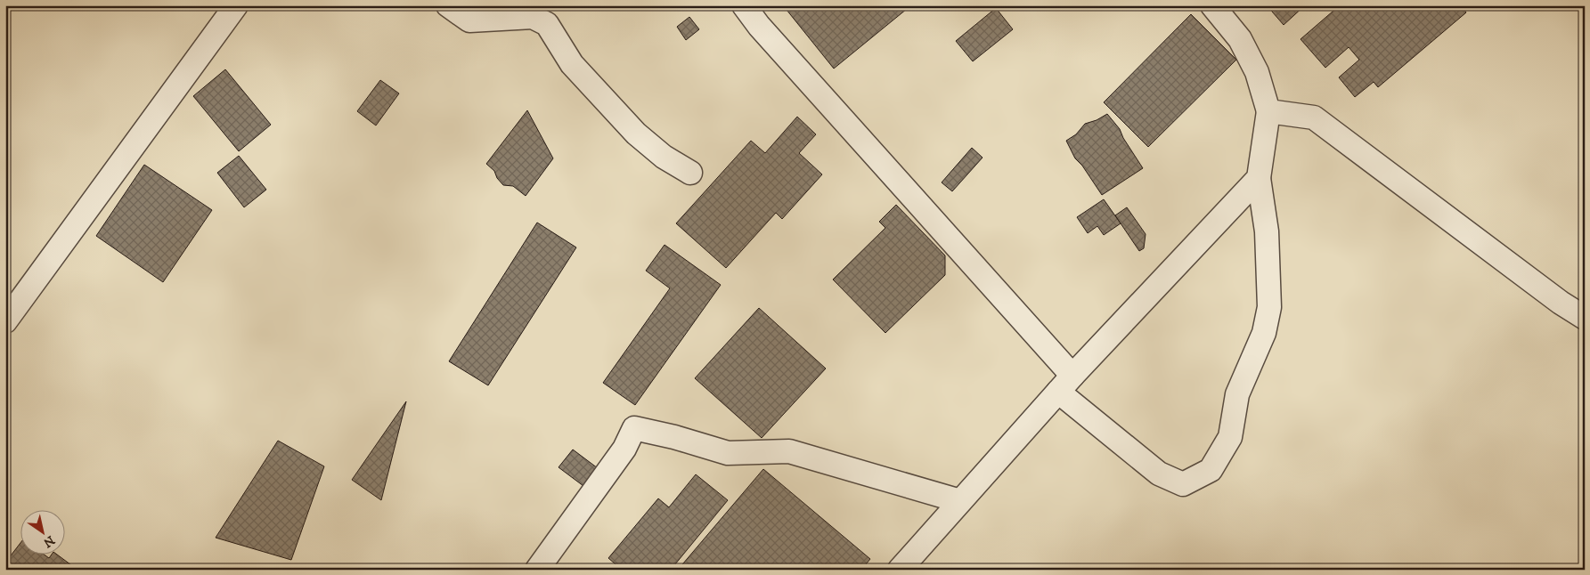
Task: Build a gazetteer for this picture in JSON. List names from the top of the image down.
{
  "north": "bottom right"
}
